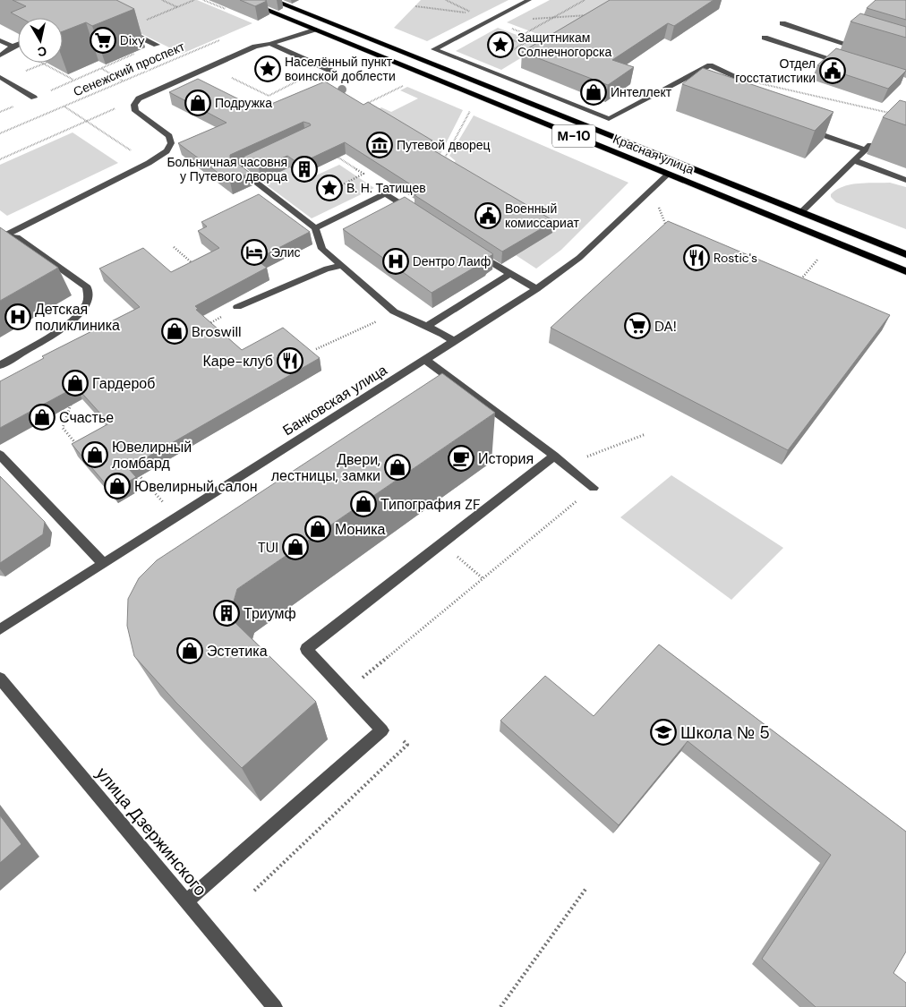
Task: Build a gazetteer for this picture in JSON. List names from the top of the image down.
{
  "streets": {
    "highway": ["М-10", "Красная улица"],
    "street": ["Банковская улица", "улица Дзержинского"],
    "path": ["Сенежский проспект"]
  },
  "crossings": [
    ["Красная улица", "Банковская улица"]
  ],
  "places": {
    "supermarket": ["Dixy", "DA!"],
    "place": ["Защитникам Солнечногорска", "Населённый пункт воинской доблести", "В. Н. Татищев"],
    "public building": ["Отдел госстатистики", "Военный комиссариат"],
    "shop": [
      "Интеллект",
      "Подружка",
      "Broswill",
      "Гардероб",
      "Счастье",
      "Ювелирный ломбард",
      "Двери, лестницы, замки",
      "Ювелирный салон",
      "Типография ZF",
      "Моника",
      "TUI",
      "Эстетика"
    ],
    "museum": ["Путевой дворец"],
    "building": ["Больничная часовня у Путевого дворца", "Триумф"],
    "hotel": ["Элис"],
    "restaurant": ["Rostic's", "Каре-клуб"],
    "hospital": ["Dентро Лаиф", "Детская поликлиника"],
    "cafe": ["История"],
    "school or university": ["Школа № 5"]
  },
  "north": "bottom"
}
